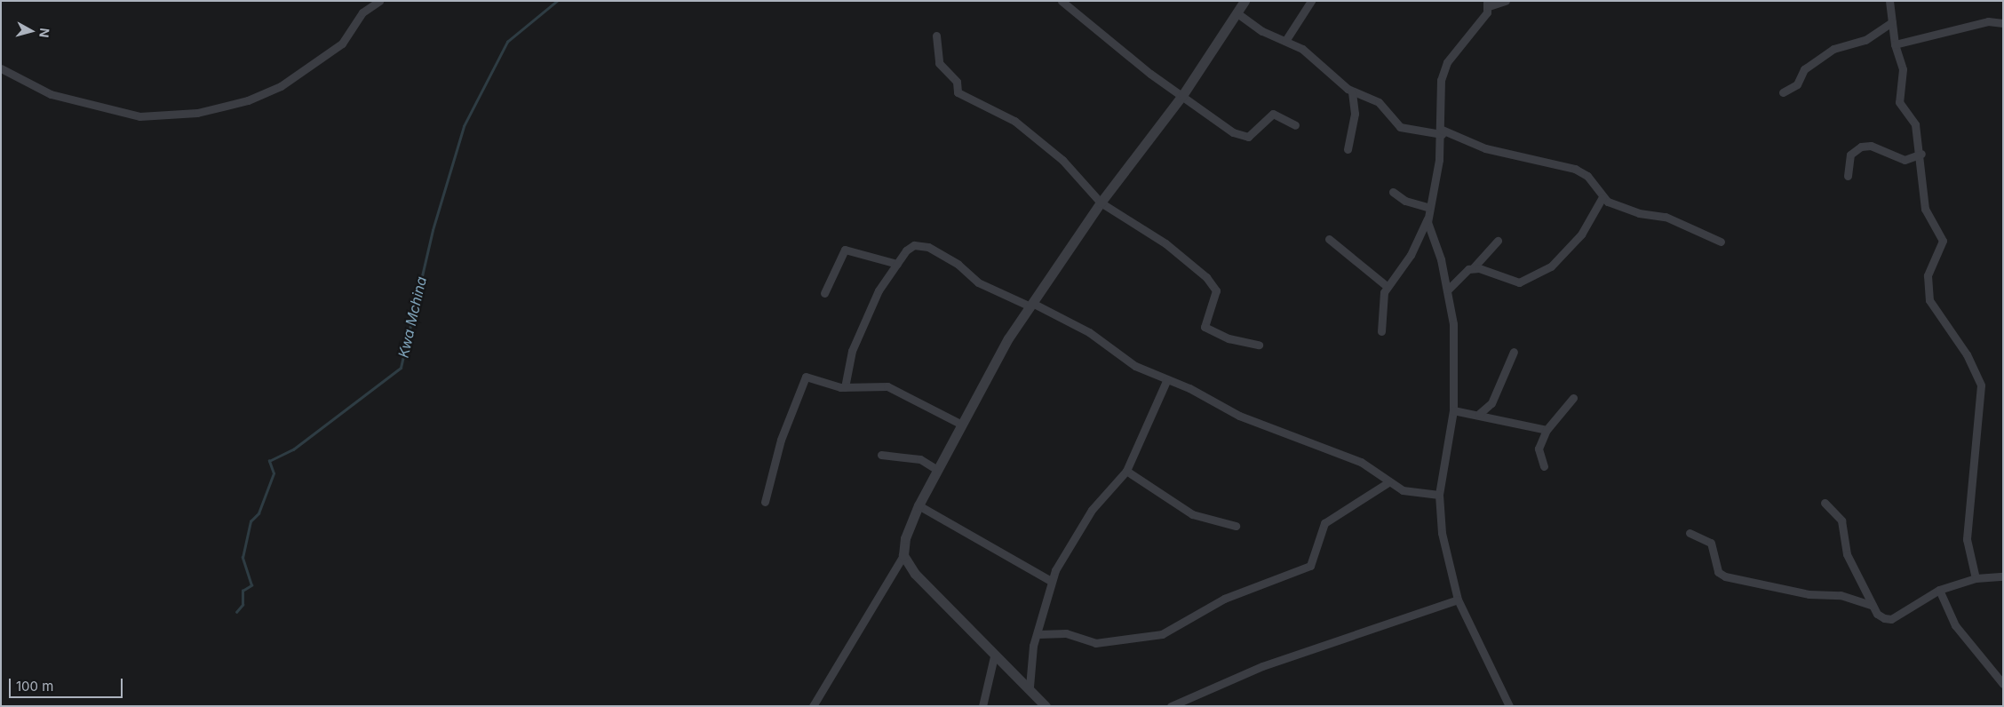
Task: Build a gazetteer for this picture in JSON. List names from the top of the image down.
{
  "water": ["Kwa Mchina"],
  "scale_bar": "100 m",
  "north": "right"
}
